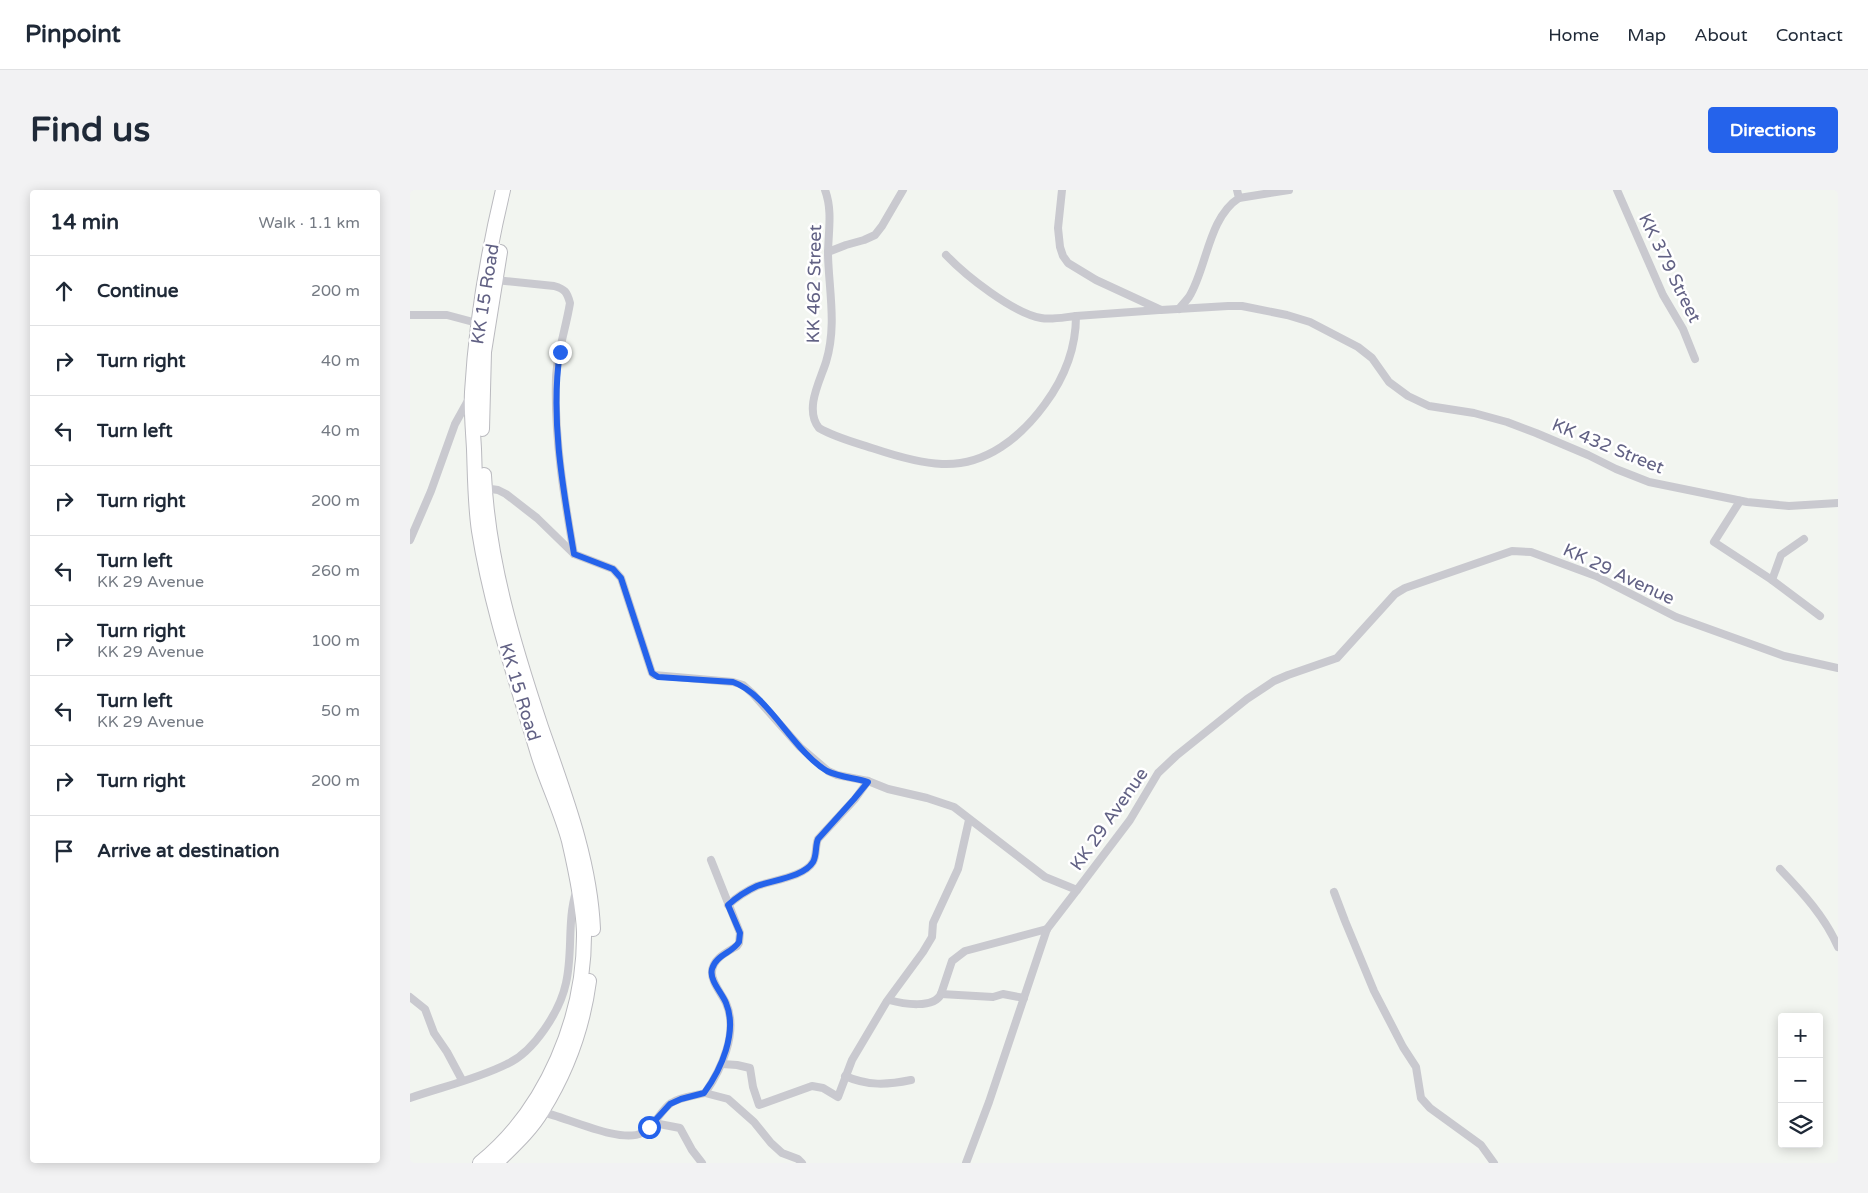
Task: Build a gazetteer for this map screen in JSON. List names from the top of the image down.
{
  "streets": {
    "highway": ["KK 15 Road"],
    "street": [
      "KK 379 Street",
      "KK 462 Street",
      "KK 432 Street",
      "KK 29 Avenue"
    ]
  },
  "crossings": [
    ["KK 462 Street", "KK 432 Street"],
    ["KK 15 Road", "KK 29 Avenue"]
  ],
  "page": {
    "header": "Pinpoint",
    "nav": [
      "Home",
      "Map",
      "About",
      "Contact"
    ],
    "buttons": "Directions",
    "title": "Find us",
    "heading": ["14 min", "Walk · 1.1 km"],
    "list": [
      ["Continue", "200 m"],
      ["Turn right", "40 m"],
      ["Turn left", "40 m"],
      ["Turn right", "200 m"],
      ["Turn left", "KK 29 Avenue", "260 m"],
      ["Turn right", "KK 29 Avenue", "100 m"],
      ["Turn left", "KK 29 Avenue", "50 m"],
      ["Turn right", "200 m"],
      "Arrive at destination"
    ],
    "map_buttons": ["+", "−"]
  }
}
